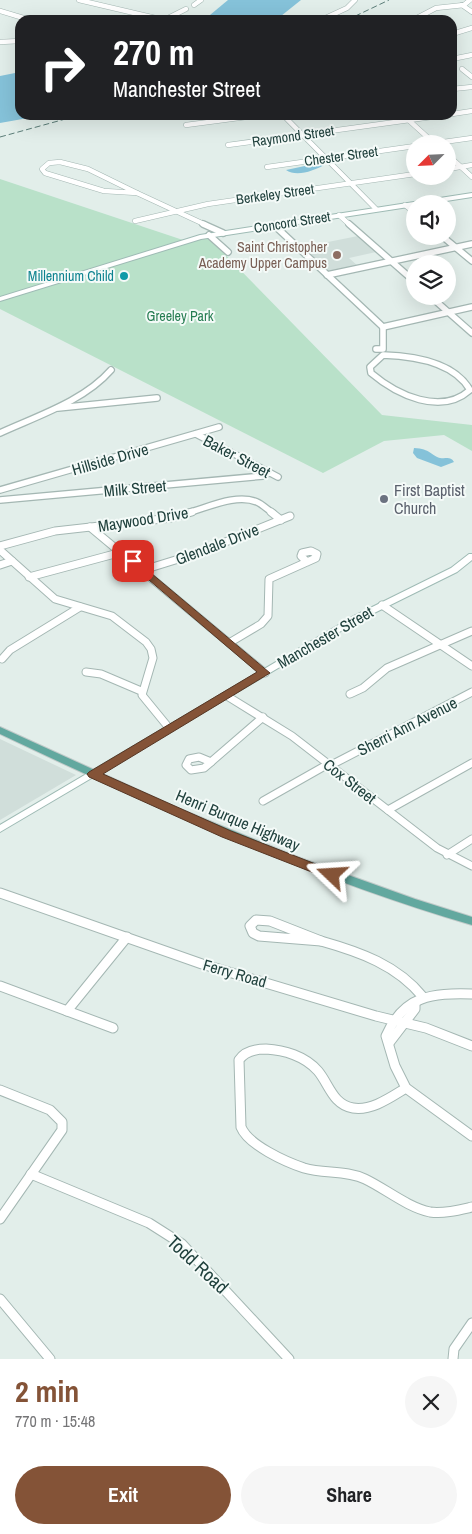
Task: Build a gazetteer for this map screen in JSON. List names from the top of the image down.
{
  "streets": {
    "main road": ["Concord Street", "Manchester Street", "Henri Burque Highway"],
    "street": [
      "Raymond Street",
      "Chester Street",
      "Berkeley Street",
      "Baker Street",
      "Hillside Drive",
      "Milk Street",
      "Maywood Drive",
      "Glendale Drive",
      "Sherri Ann Avenue",
      "Cox Street",
      "Ferry Road",
      "Todd Road"
    ]
  },
  "crossings": [
    ["Baker Street", "Hillside Drive"],
    ["Baker Street", "Milk Street"],
    ["Maywood Drive", "Glendale Drive"],
    ["Manchester Street", "Cox Street"],
    ["Manchester Street", "Henri Burque Highway"],
    ["Sherri Ann Avenue", "Cox Street"]
  ],
  "parks": ["Greeley Park"],
  "places": ["Saint Christopher Academy Upper Campus", "Millennium Child", "First Baptist Church"],
  "north": "bottom left",
  "page": {
    "turn": ["270 m", "Manchester Street"],
    "heading": ["2 min", "770 m · 15:48"],
    "buttons": ["Exit", "Share"]
  }
}
